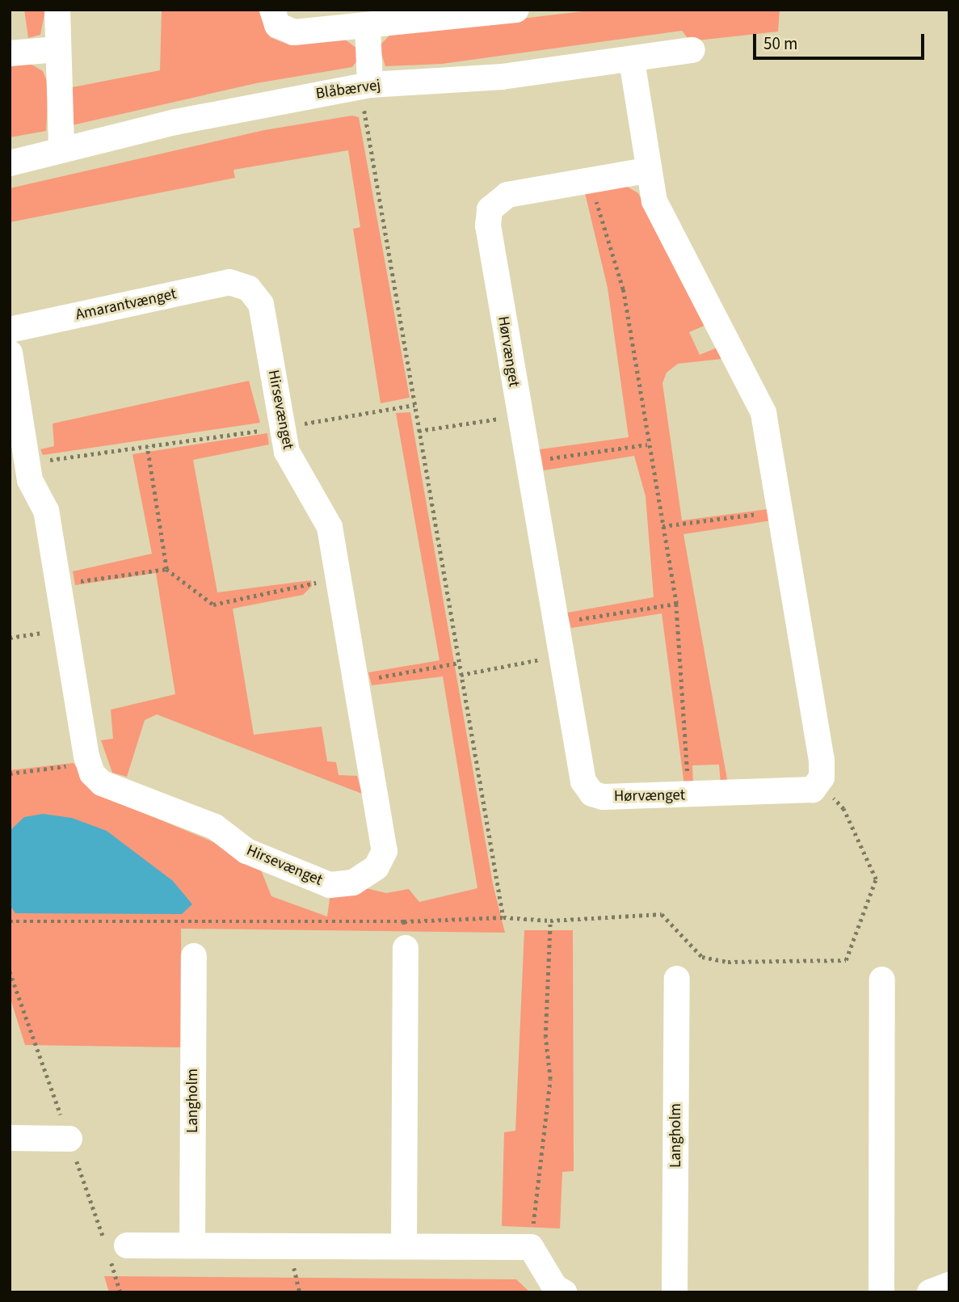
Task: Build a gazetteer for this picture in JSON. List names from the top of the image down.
{
  "streets": {
    "street": [
      "Blåbærvej",
      "Amarantvænget",
      "Hørvænget",
      "Hirsevænget",
      "Langholm"
    ]
  },
  "crossings": [
    ["Amarantvænget", "Hirsevænget"]
  ],
  "scale_bar": "50 m"
}
